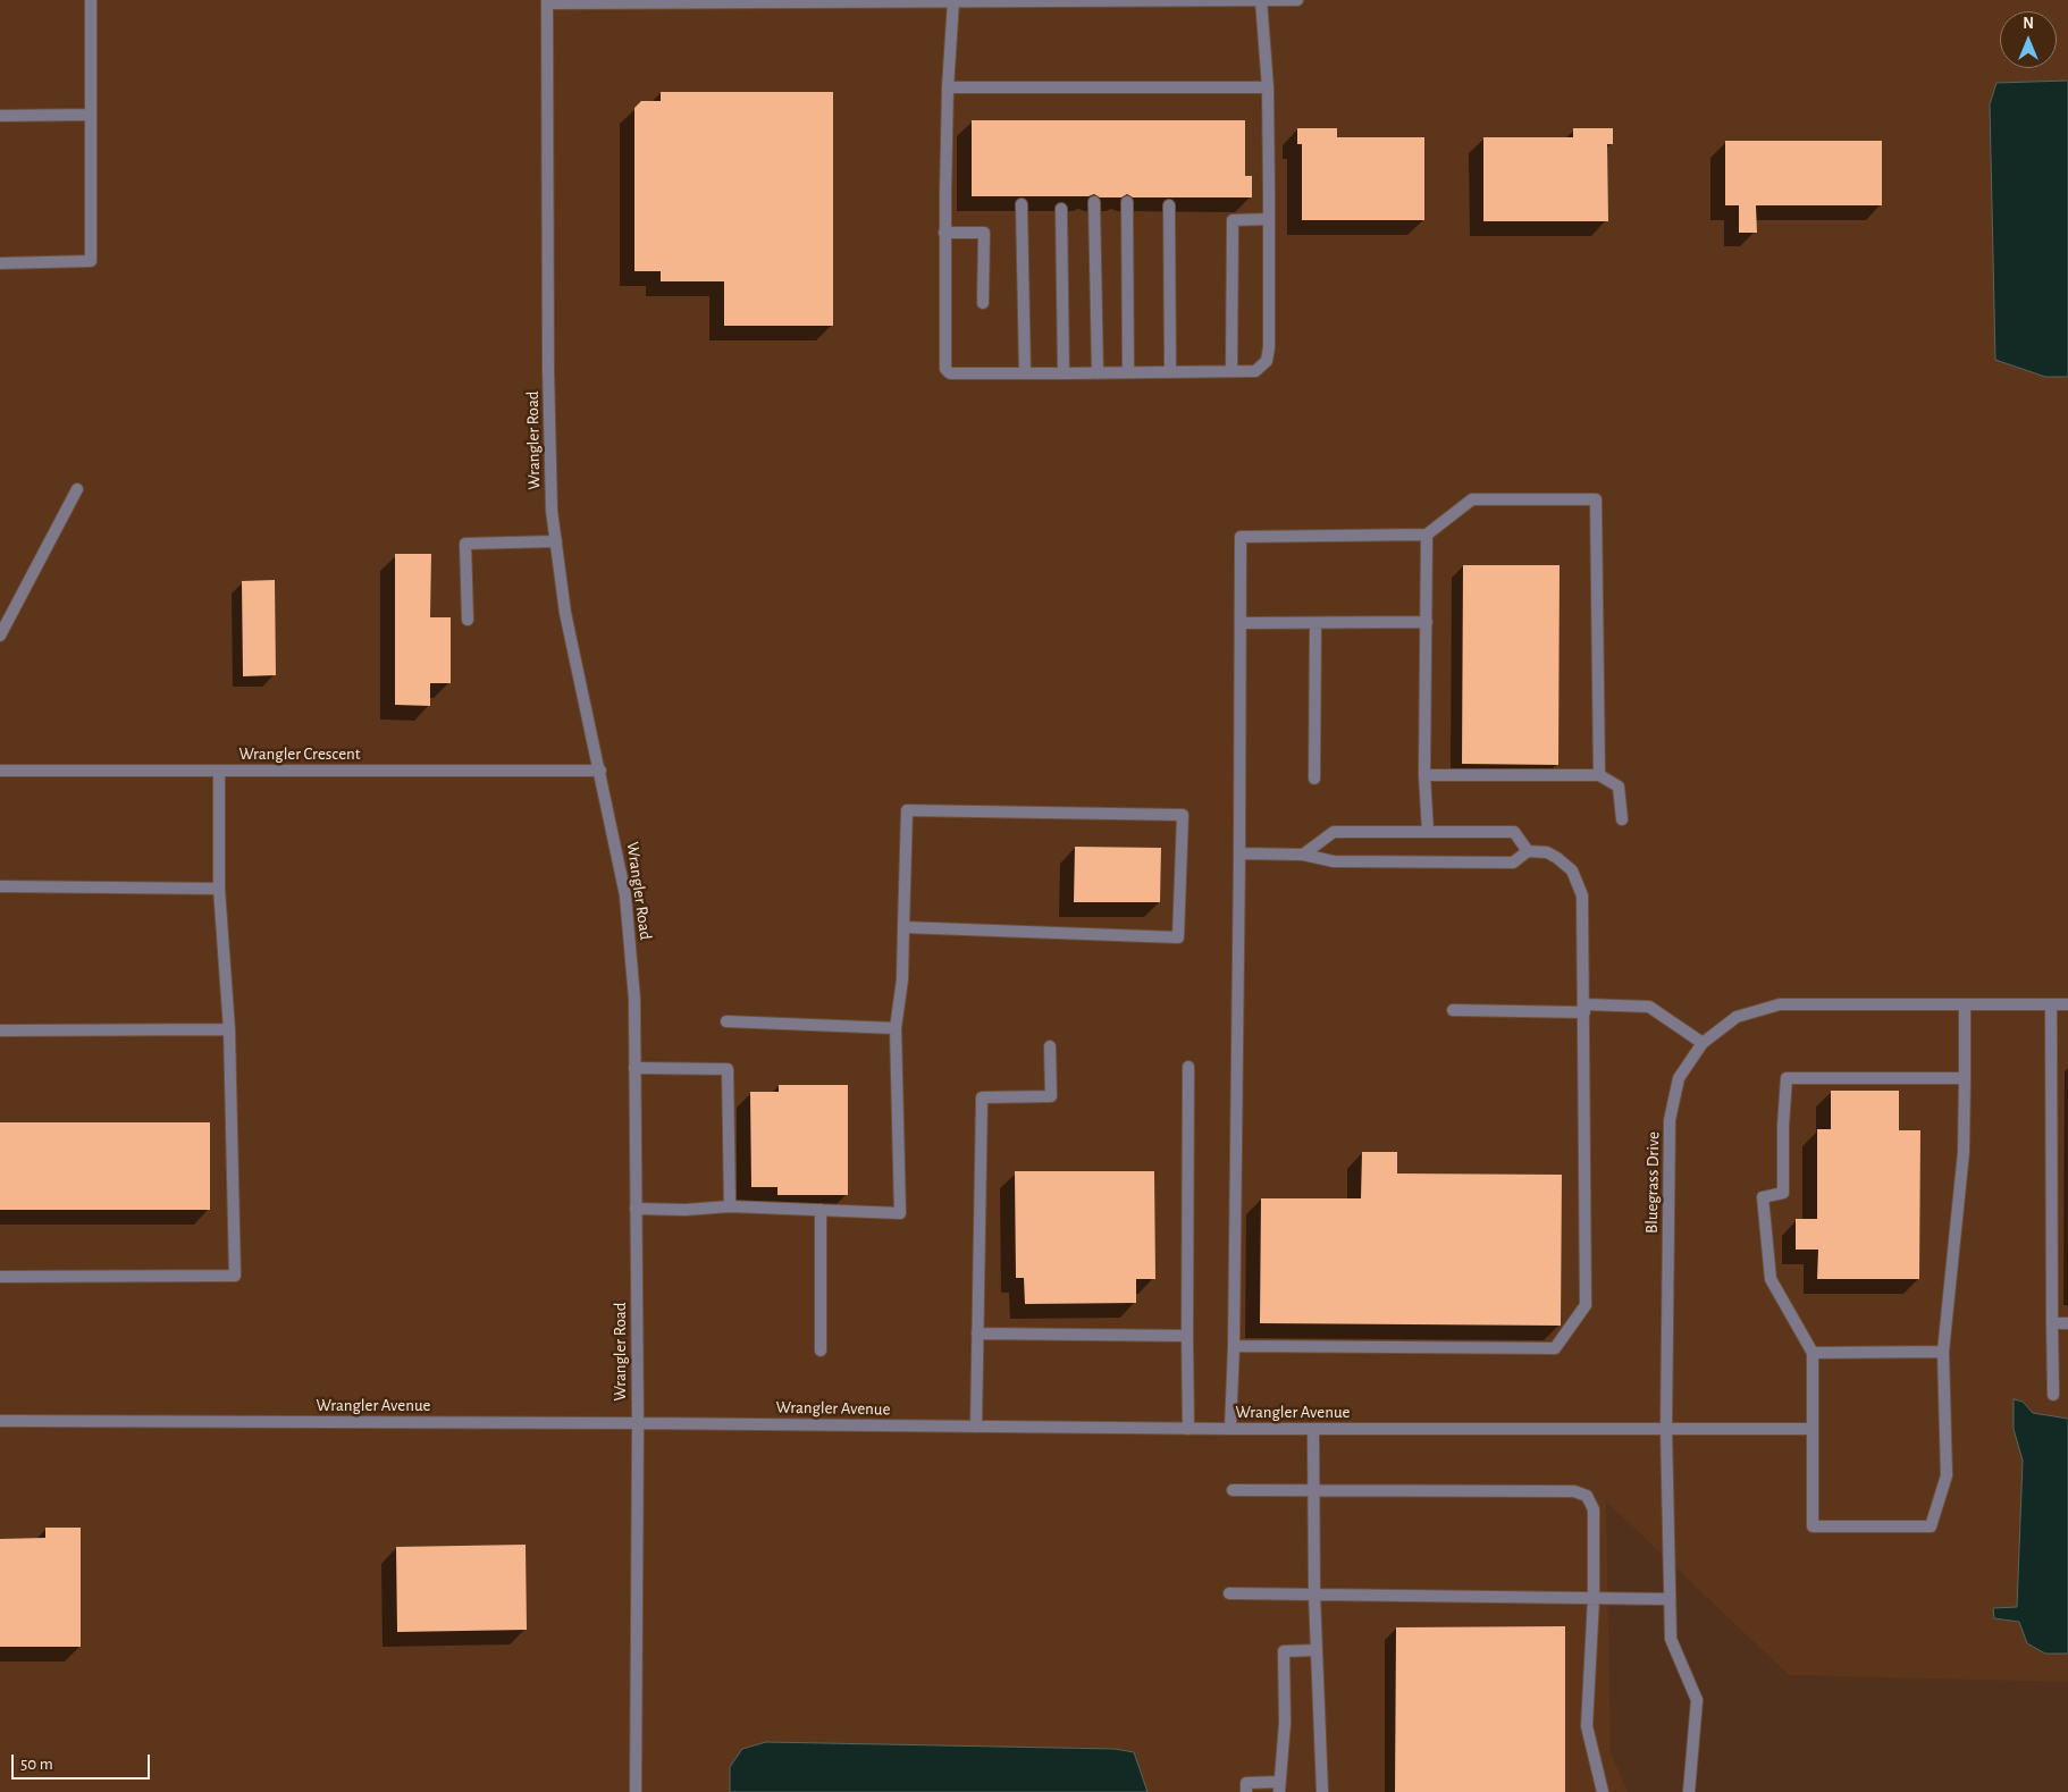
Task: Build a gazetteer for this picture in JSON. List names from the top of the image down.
{
  "streets": {
    "street": [
      "Wrangler Road",
      "Wrangler Crescent",
      "Bluegrass Drive",
      "Wrangler Avenue"
    ]
  },
  "crossings": [
    ["Wrangler Road", "Wrangler Crescent"],
    ["Wrangler Road", "Wrangler Avenue"],
    ["Bluegrass Drive", "Wrangler Avenue"]
  ],
  "scale_bar": "50 m",
  "north": "top"
}
